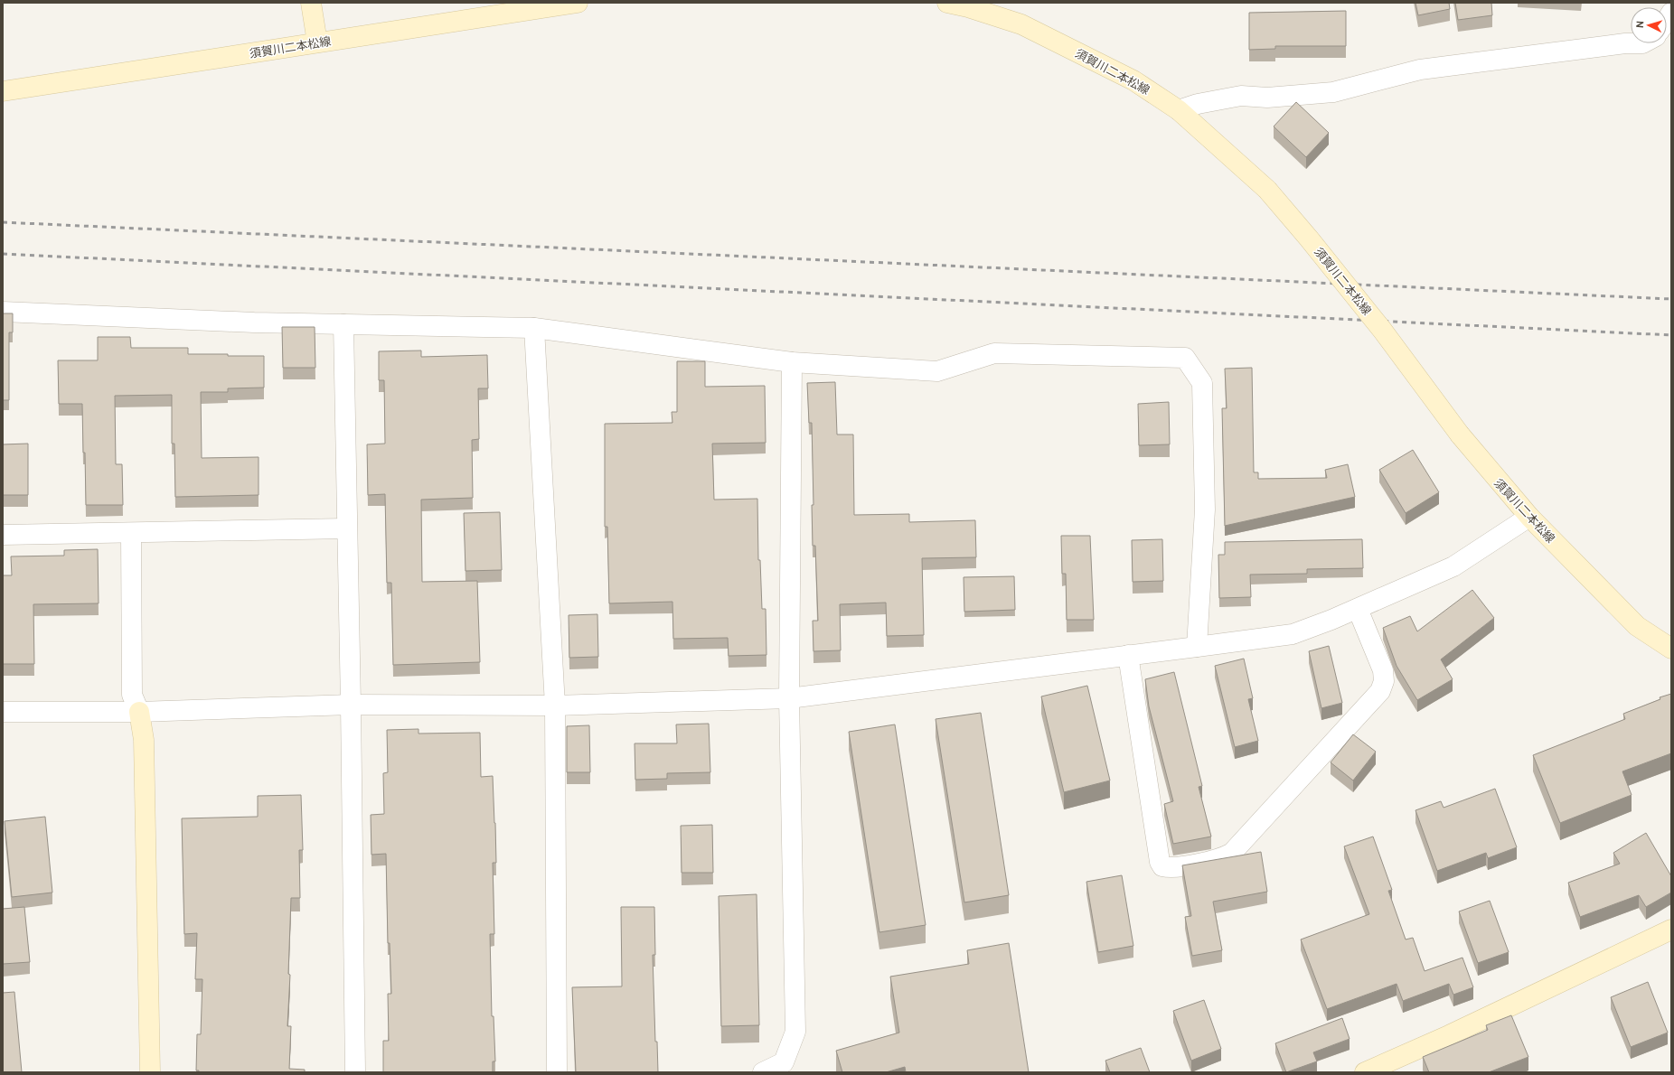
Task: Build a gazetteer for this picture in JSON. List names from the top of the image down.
{
  "streets": {
    "main road": ["須賀川二本松線"]
  },
  "north": "left"
}
